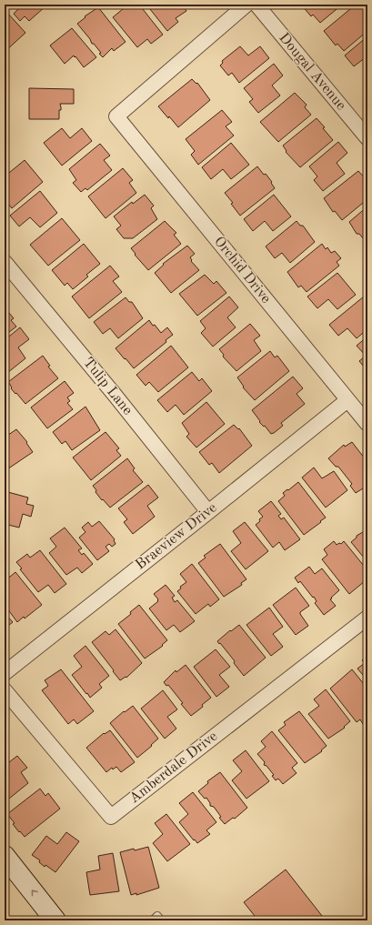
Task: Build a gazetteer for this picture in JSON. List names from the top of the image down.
{
  "streets": {
    "street": [
      "Dougal Avenue",
      "Orchid Drive",
      "Tulip Lane",
      "Braeview Drive",
      "Amberdale Drive"
    ]
  },
  "crossings": [
    ["Orchid Drive", "Braeview Drive"],
    ["Tulip Lane", "Braeview Drive"]
  ]
}
